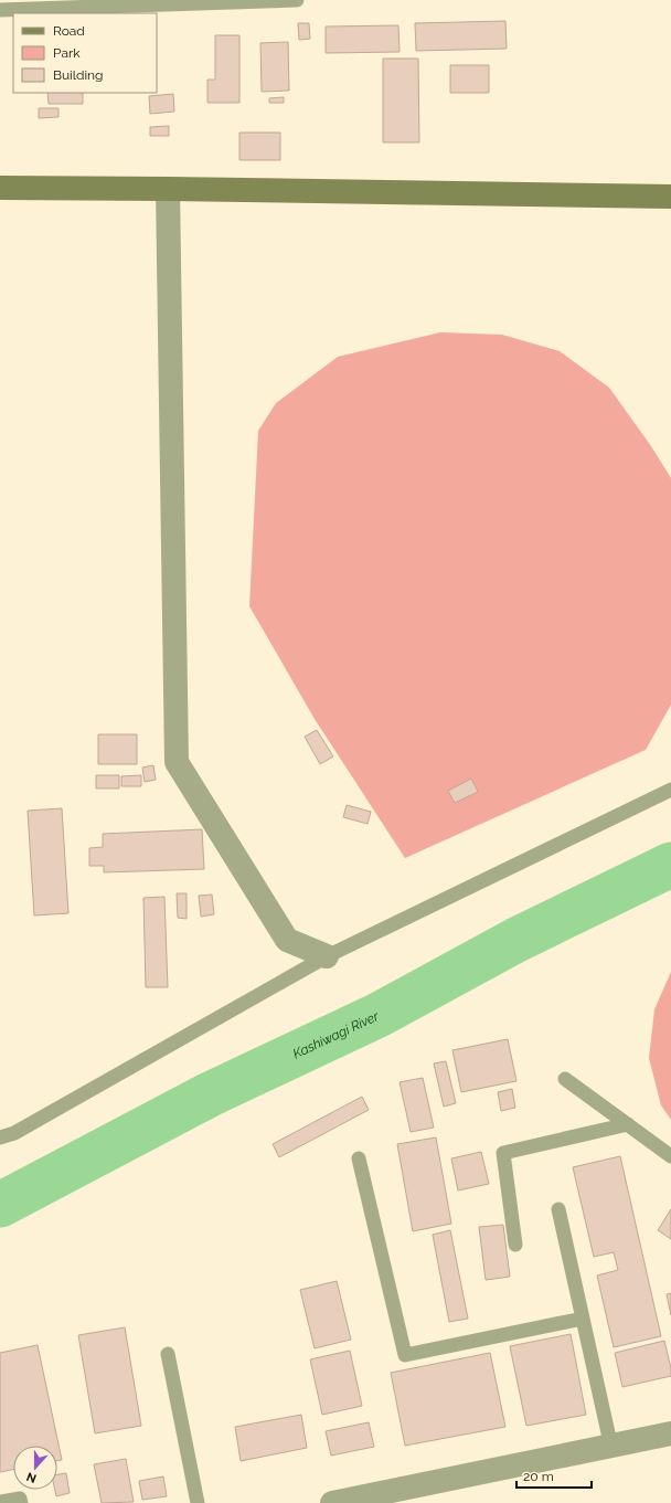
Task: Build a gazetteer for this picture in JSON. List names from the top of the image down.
{
  "water": ["Kashiwagi River"],
  "legend": ["Road", "Park", "Building"],
  "scale_bar": "20 m",
  "north": "bottom"
}
